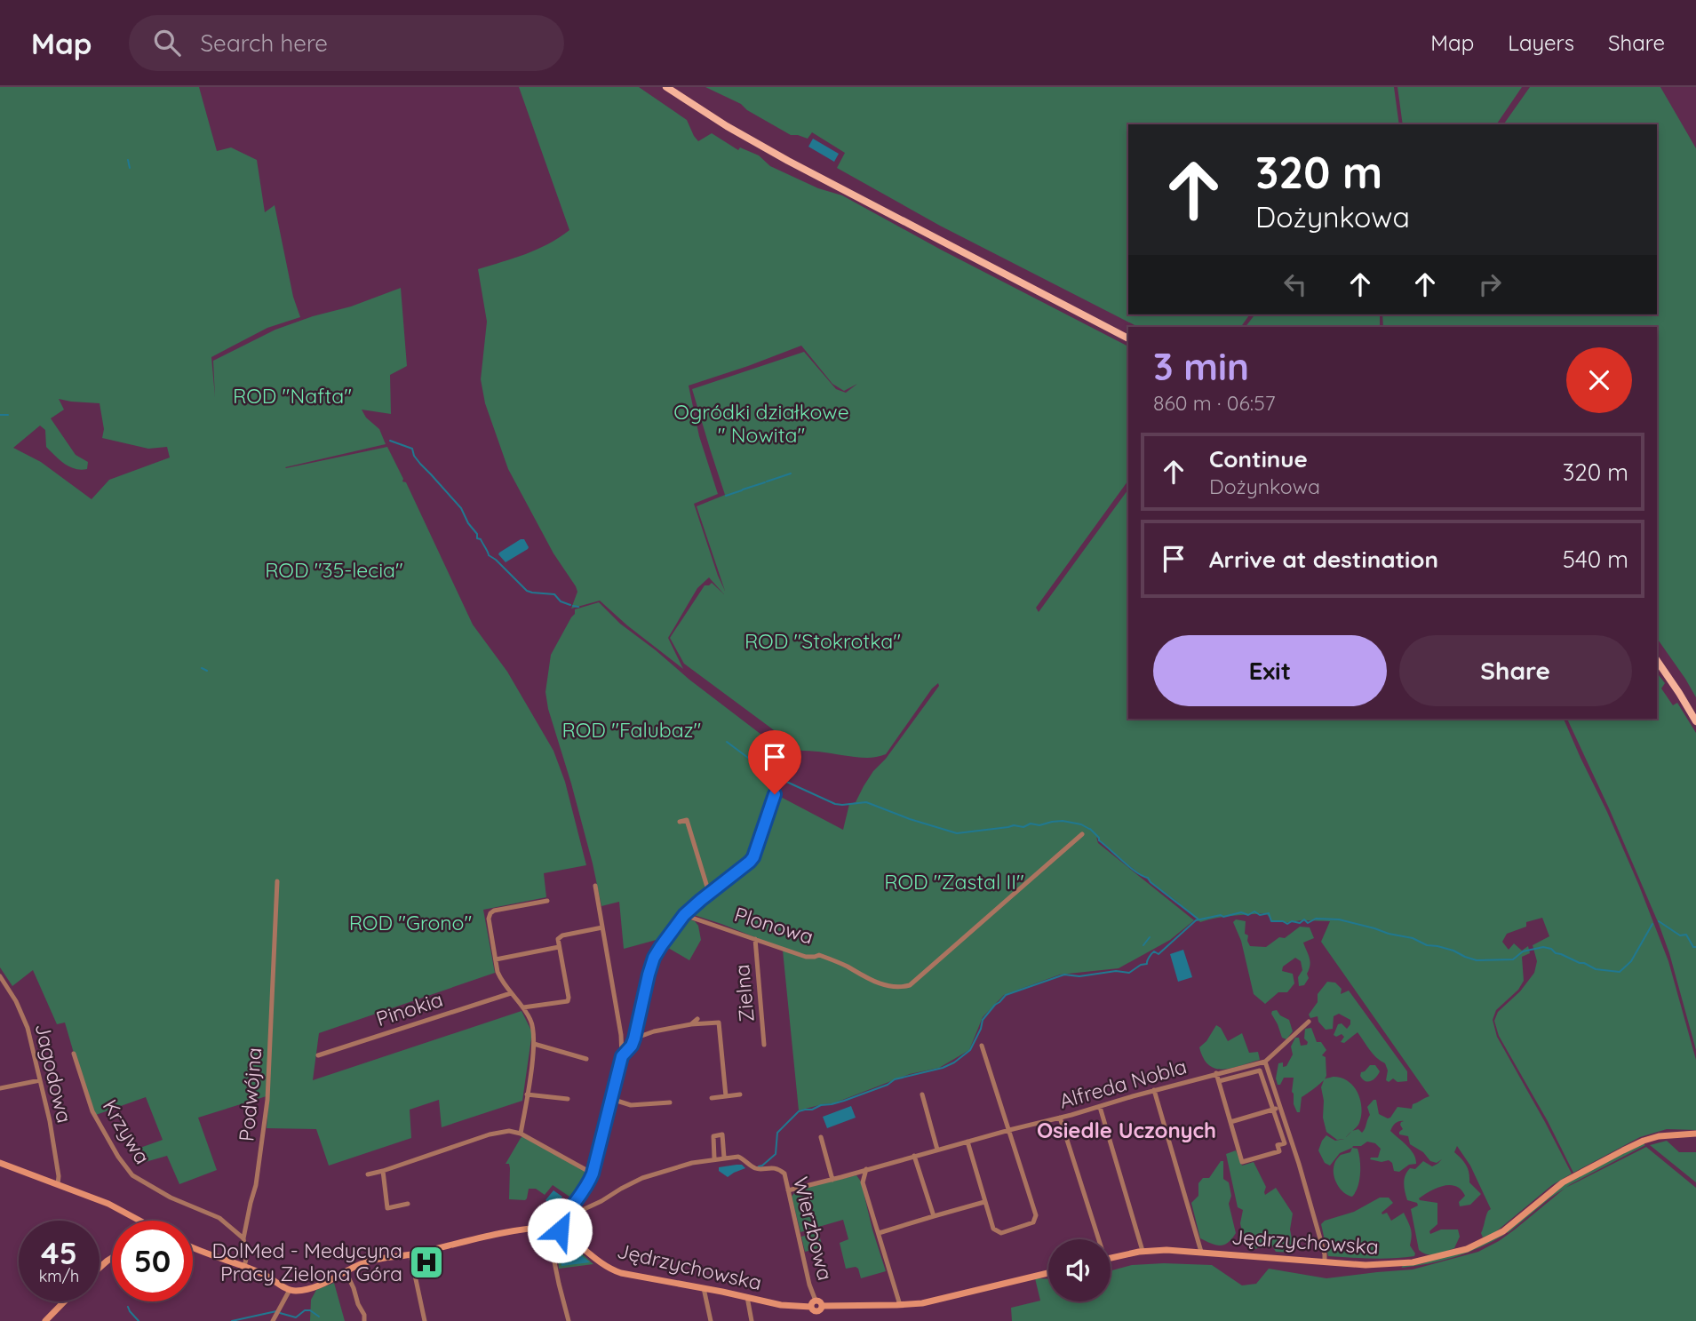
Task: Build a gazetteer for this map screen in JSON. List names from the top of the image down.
{
  "streets": {
    "main road": ["Jędrzychowska"],
    "street": [
      "Plonowa",
      "Zielna",
      "Pinokia",
      "Jagodowa",
      "Alfreda Nobla",
      "Podwójna",
      "Krzywa",
      "Wierzbowa"
    ]
  },
  "crossings": [
    ["Plonowa", "Zielna"],
    ["Alfreda Nobla", "Wierzbowa"],
    ["Podwójna", "Krzywa"],
    ["Wierzbowa", "Jędrzychowska"]
  ],
  "districts": ["Osiedle Uczonych"],
  "parks": [
    "ROD \"Nafta\"",
    "Ogródki działkowe \" Nowita\"",
    "ROD \"35-lecia\"",
    "ROD \"Stokrotka\"",
    "ROD \"Falubaz\"",
    "ROD \"Zastal II\"",
    "ROD \"Grono\""
  ],
  "places": {
    "hospital": ["DolMed - Medycyna Pracy Zielona Góra"]
  },
  "page": {
    "header": "Map",
    "search": "Search here",
    "nav": ["Map", "Layers", "Share"],
    "turn": ["320 m", "Dożynkowa"],
    "heading": ["3 min", "860 m · 06:57"],
    "list": [
      {
        "name": "Continue",
        "note": "Dożynkowa",
        "value": "320 m"
      },
      {
        "name": "Arrive at destination",
        "value": "540 m"
      }
    ],
    "buttons": ["Exit", "Share"],
    "speed": "45 km/h",
    "limit": "50"
  }
}
